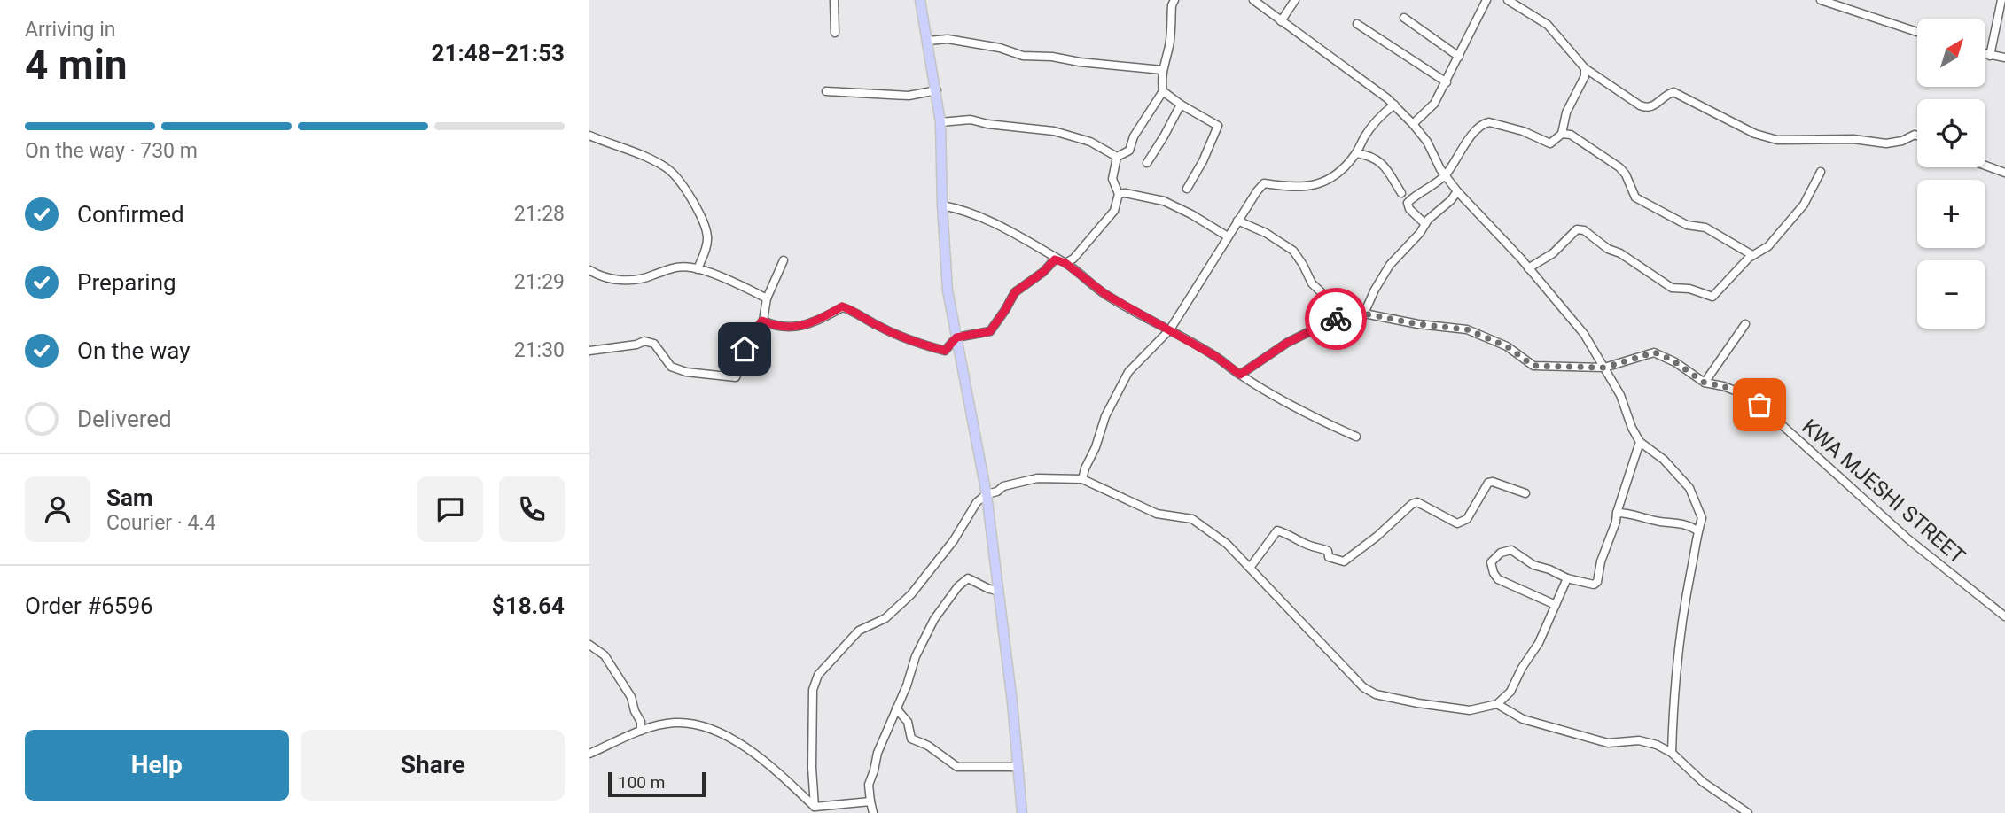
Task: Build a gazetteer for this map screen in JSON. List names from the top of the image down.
{
  "streets": {
    "street": ["KWA MJESHI STREET"]
  },
  "scale_bar": "100 m",
  "north": "top right",
  "page": {
    "heading": ["4 min", "Arriving in", "21:48–21:53"],
    "panel": [
      "Sam",
      "Courier · 4.4",
      "Order #6596",
      "$18.64"
    ],
    "map_buttons": ["+", "−"],
    "bar": "On the way · 730 m",
    "list": [
      ["Confirmed", "21:28"],
      ["Preparing", "21:29"],
      ["On the way", "21:30"],
      "Delivered"
    ],
    "buttons": ["Help", "Share"],
    "scale": "100 m"
  }
}
